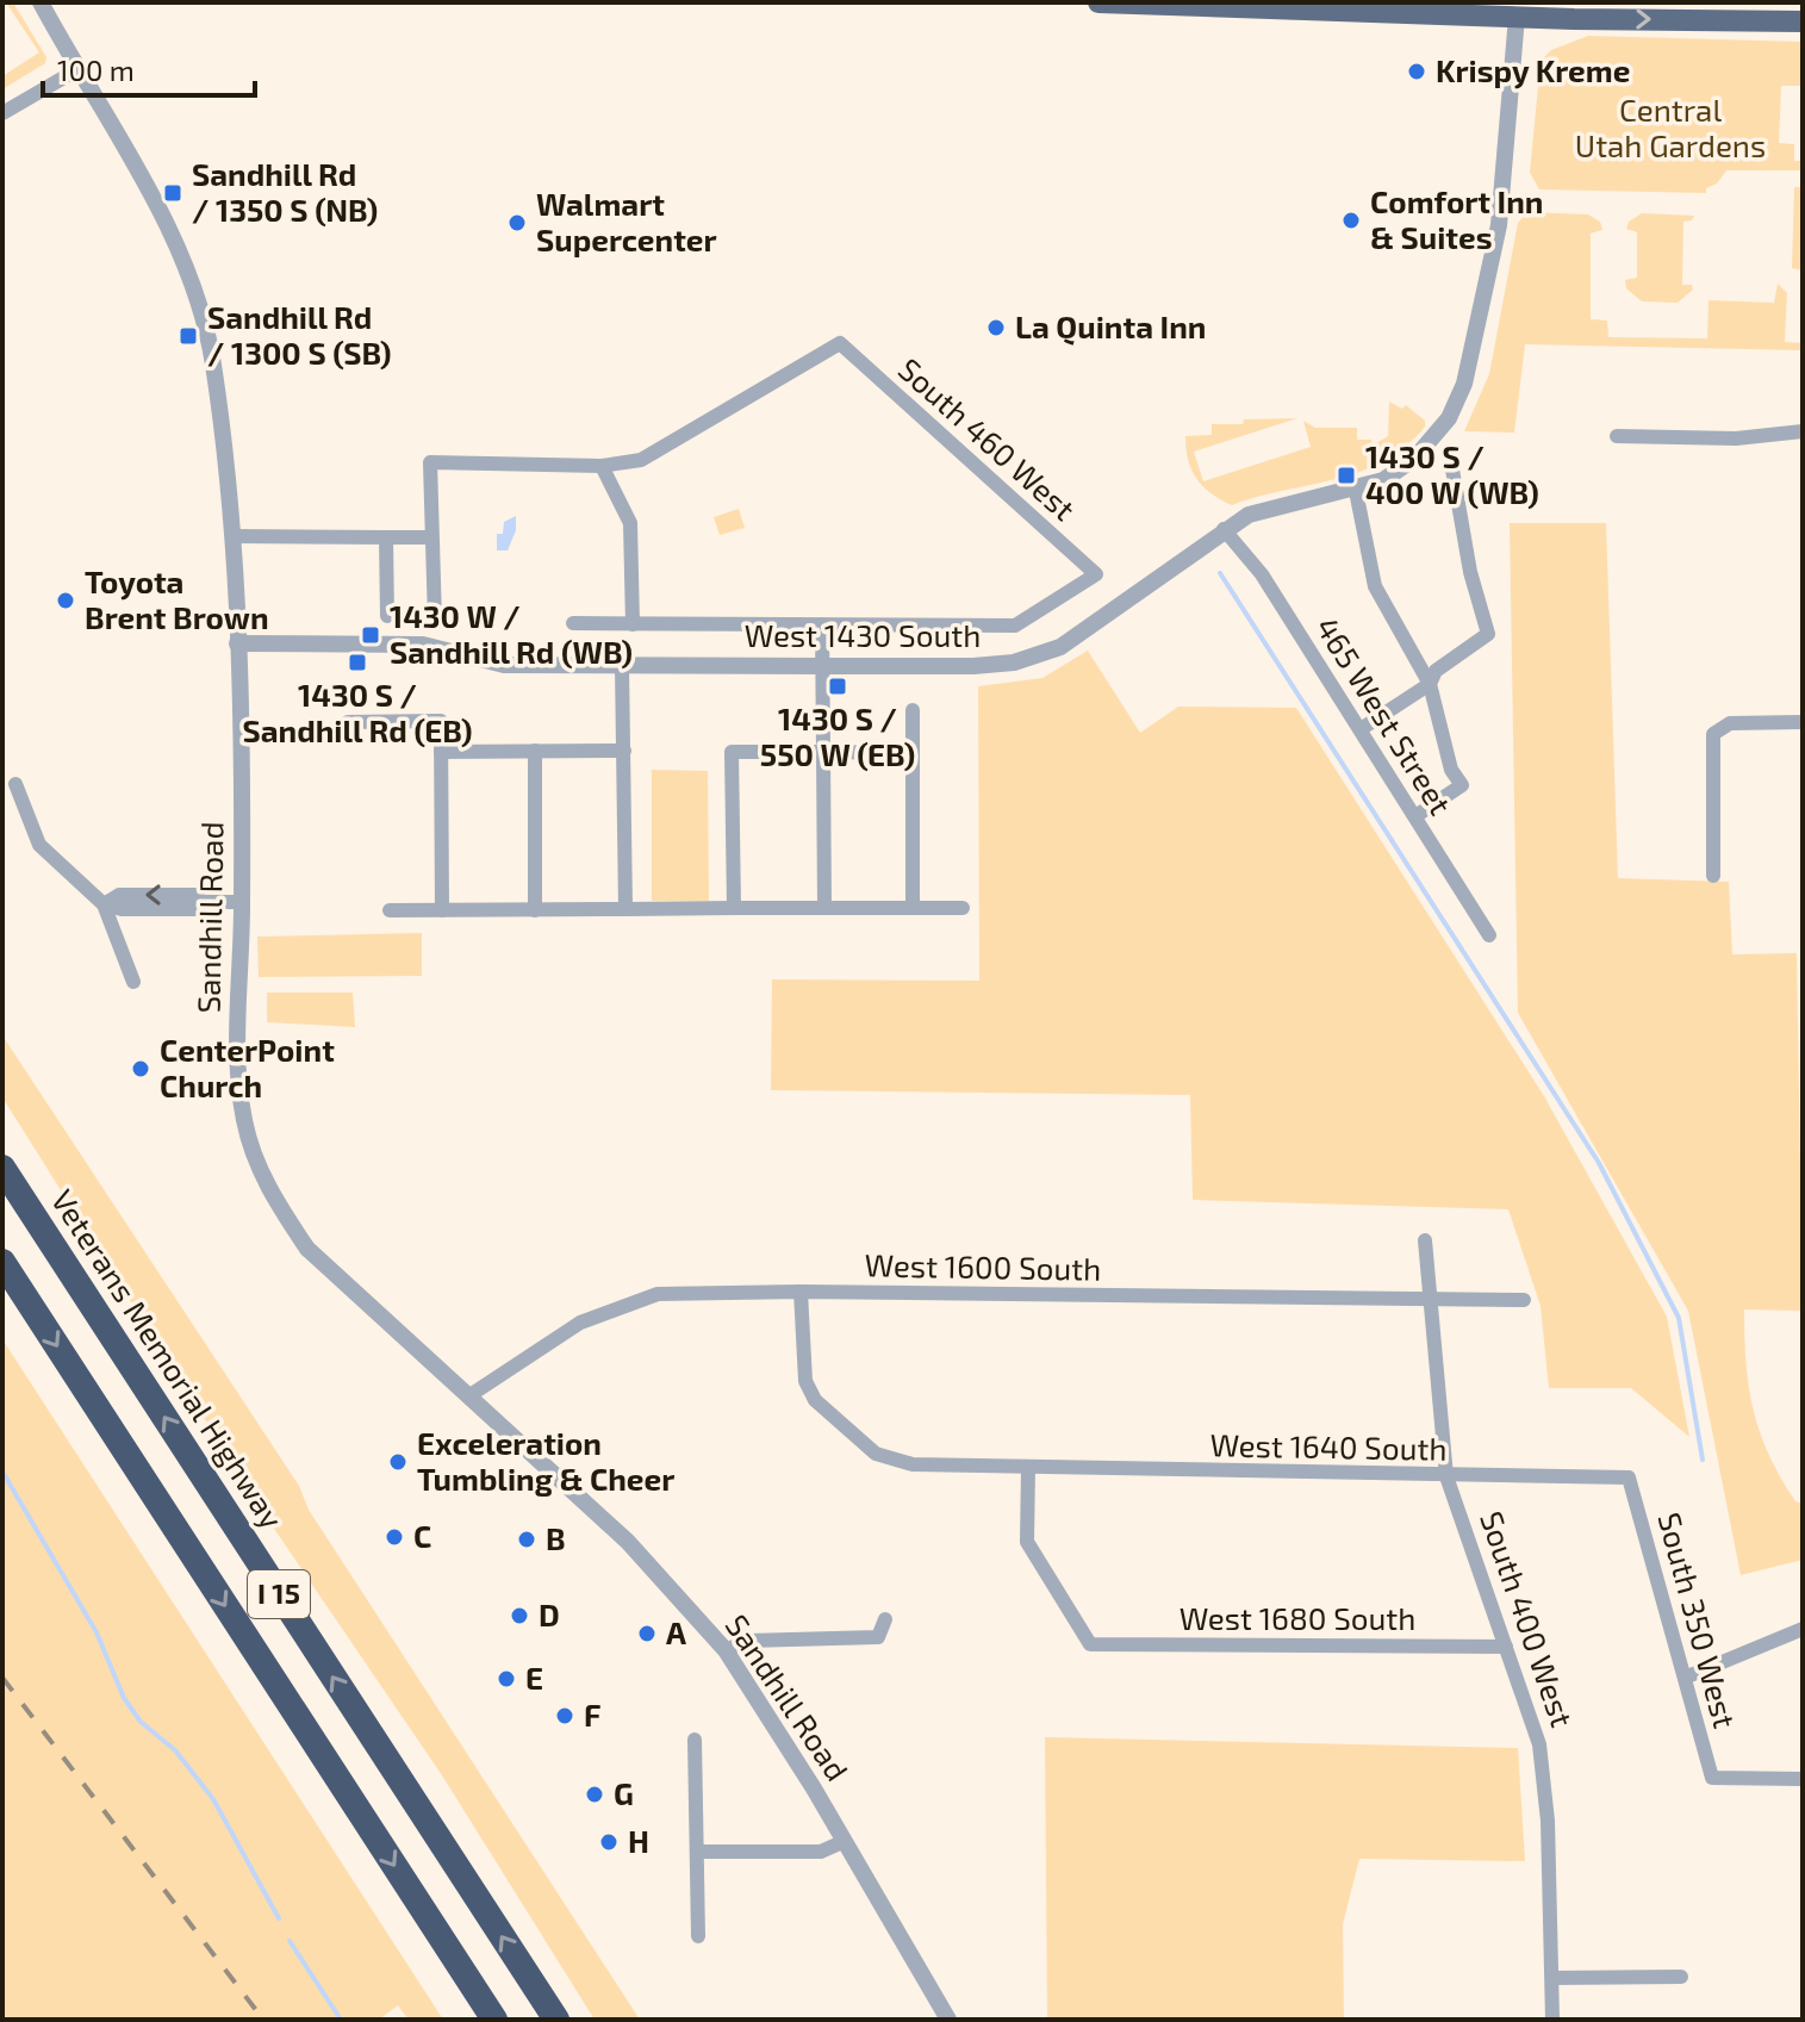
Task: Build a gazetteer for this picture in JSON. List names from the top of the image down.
{
  "streets": {
    "highway": ["Veterans Memorial Highway", "I 15"],
    "street": [
      "South 460 West",
      "West 1430 South",
      "465 West Street",
      "Sandhill Road",
      "West 1600 South",
      "West 1640 South",
      "West 1680 South",
      "South 400 West",
      "South 350 West"
    ]
  },
  "crossings": [
    ["West 1430 South", "465 West Street"],
    ["West 1430 South", "Sandhill Road"],
    ["Sandhill Road", "West 1600 South"],
    ["West 1600 South", "West 1640 South"],
    ["West 1600 South", "South 400 West"],
    ["West 1640 South", "West 1680 South"],
    ["West 1640 South", "South 400 West"],
    ["West 1640 South", "South 350 West"],
    ["West 1680 South", "South 400 West"]
  ],
  "parks": ["Central Utah Gardens"],
  "places": {
    "other": [
      "Krispy Kreme",
      "Comfort Inn & Suites",
      "Walmart Supercenter",
      "La Quinta Inn",
      "Toyota Brent Brown",
      "CenterPoint Church",
      "Exceleration Tumbling & Cheer",
      "C",
      "B",
      "D",
      "A",
      "E",
      "F",
      "G",
      "H"
    ],
    "transit": [
      "Sandhill Rd / 1350 S (NB)",
      "Sandhill Rd / 1300 S (SB)",
      "1430 S / 400 W (WB)",
      "1430 W / Sandhill Rd (WB)",
      "1430 S / Sandhill Rd (EB)",
      "1430 S / 550 W (EB)"
    ]
  },
  "scale_bar": "100 m"
}
